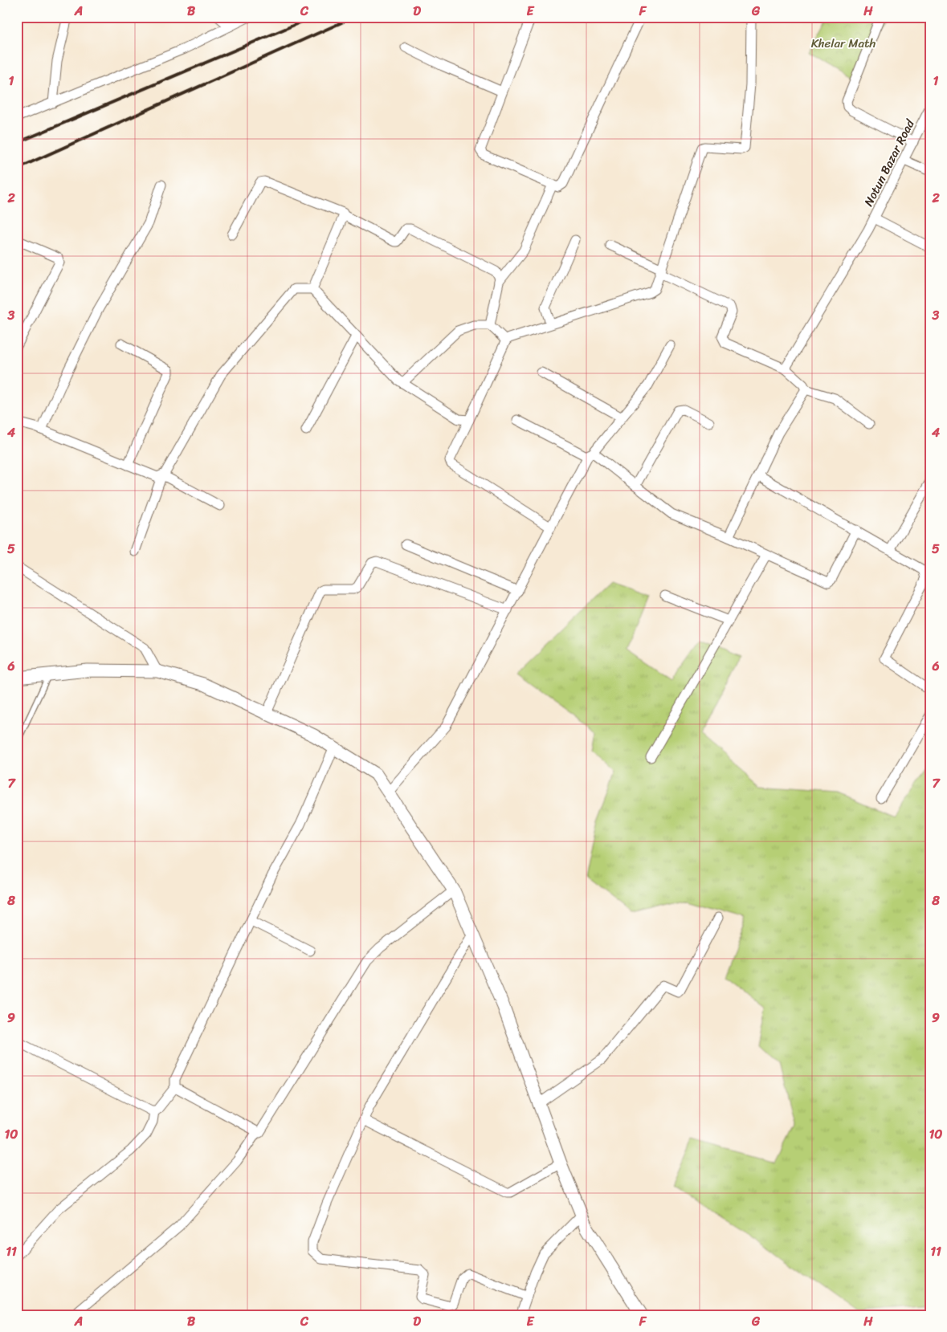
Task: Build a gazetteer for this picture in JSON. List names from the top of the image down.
{
  "streets": {
    "street": ["Notun Bazar Road"]
  },
  "parks": ["Khelar Math"],
  "grid": {
    "columns": [
      "A",
      "B",
      "C",
      "D",
      "E",
      "F",
      "G",
      "H"
    ],
    "rows": [
      "1",
      "2",
      "3",
      "4",
      "5",
      "6",
      "7",
      "8",
      "9",
      "10",
      "11"
    ]
  }
}
